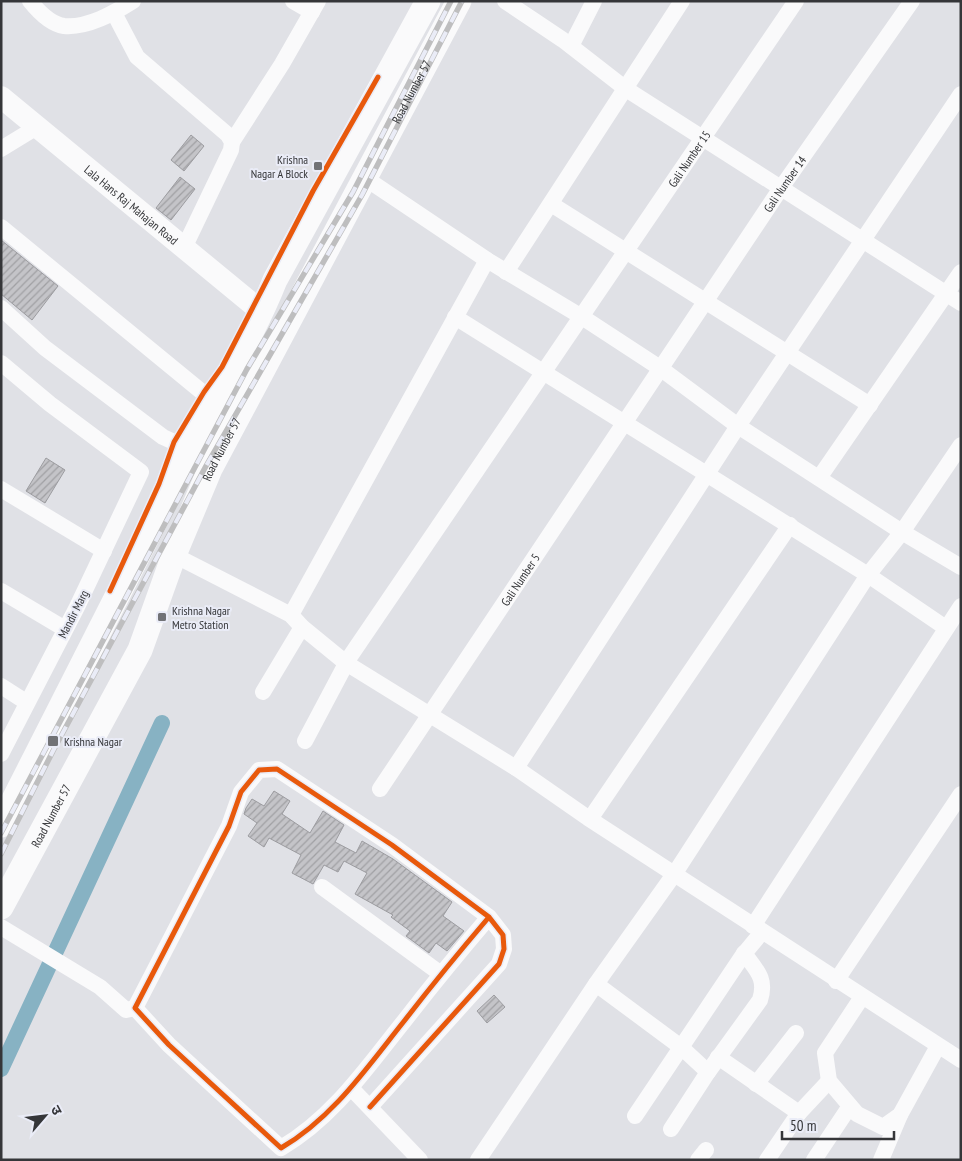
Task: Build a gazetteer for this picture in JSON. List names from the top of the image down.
{
  "streets": {
    "main road": ["Road Number 57"],
    "street": [
      "Gali Number 15",
      "Gali Number 14",
      "Lala Hans Raj Mahajan Road",
      "Gali Number 5",
      "Mandir Marg"
    ]
  },
  "crossings": [
    ["Gali Number 14", "Gali Number 5"]
  ],
  "places": {
    "transit": ["Krishna Nagar A Block", "Krishna Nagar Metro Station", "Krishna Nagar"]
  },
  "scale_bar": "50 m",
  "north": "top right"
}
